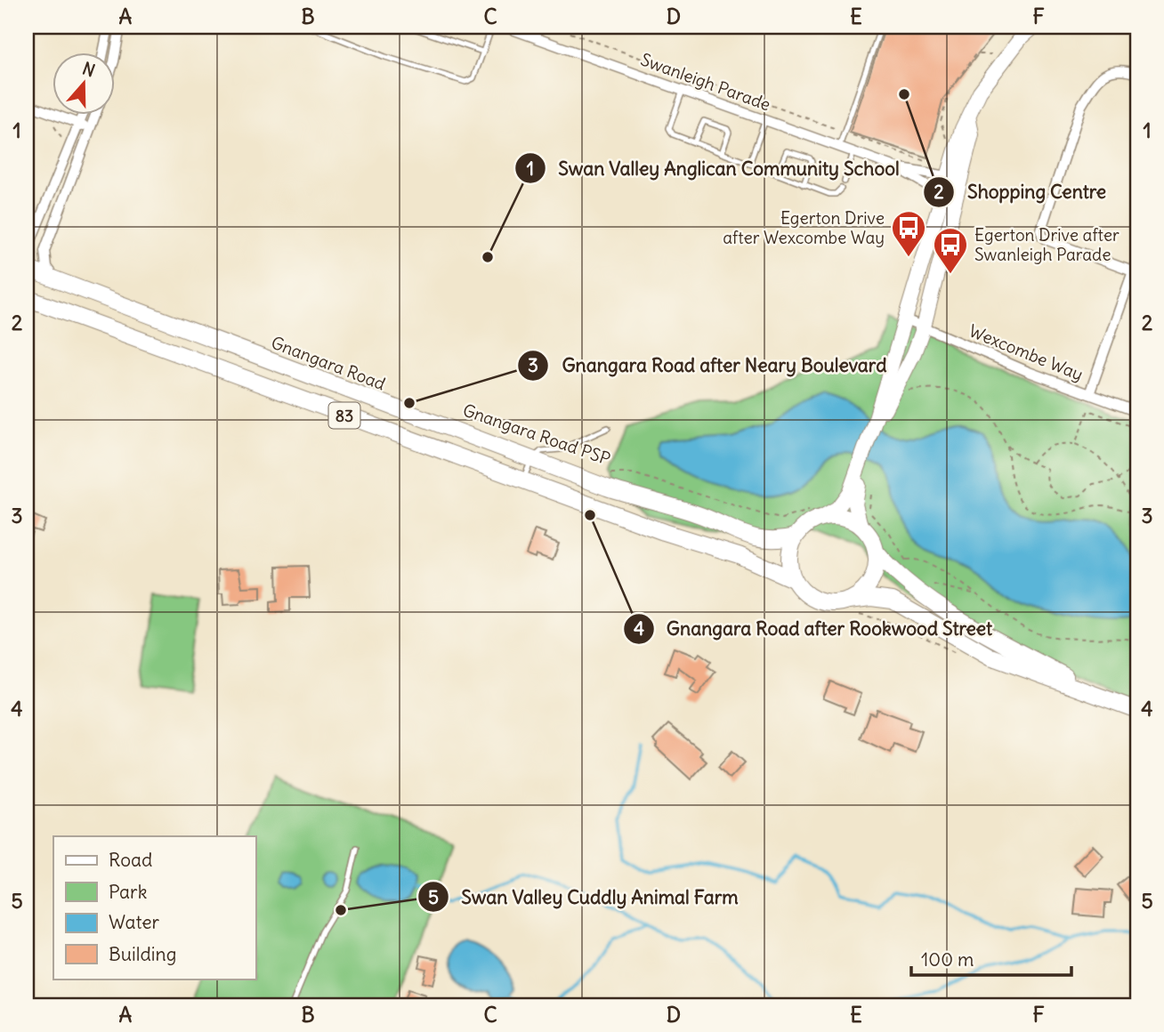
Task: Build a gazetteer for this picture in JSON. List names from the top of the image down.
{
  "streets": {
    "main road": ["Gnangara Road", "83"],
    "street": ["Swanleigh Parade", "Wexcombe Way"],
    "path": ["Gnangara Road PSP"]
  },
  "crossings": [
    ["Gnangara Road", "83"],
    ["Gnangara Road", "Gnangara Road PSP"],
    ["83", "Gnangara Road PSP"]
  ],
  "places": {
    "other": [
      "Shopping Centre",
      "Swan Valley Anglican Community School",
      "Gnangara Road after Neary Boulevard",
      "Gnangara Road after Rookwood Street",
      "Swan Valley Cuddly Animal Farm"
    ],
    "bus stop": ["Egerton Drive after Wexcombe Way", "Egerton Drive after Swanleigh Parade"]
  },
  "legend": [
    "Road",
    "Park",
    "Water",
    "Building"
  ],
  "scale_bar": "100 m",
  "north": "top",
  "grid": {
    "columns": [
      "A",
      "B",
      "C",
      "D",
      "E",
      "F"
    ],
    "rows": [
      "1",
      "2",
      "3",
      "4",
      "5"
    ]
  }
}
